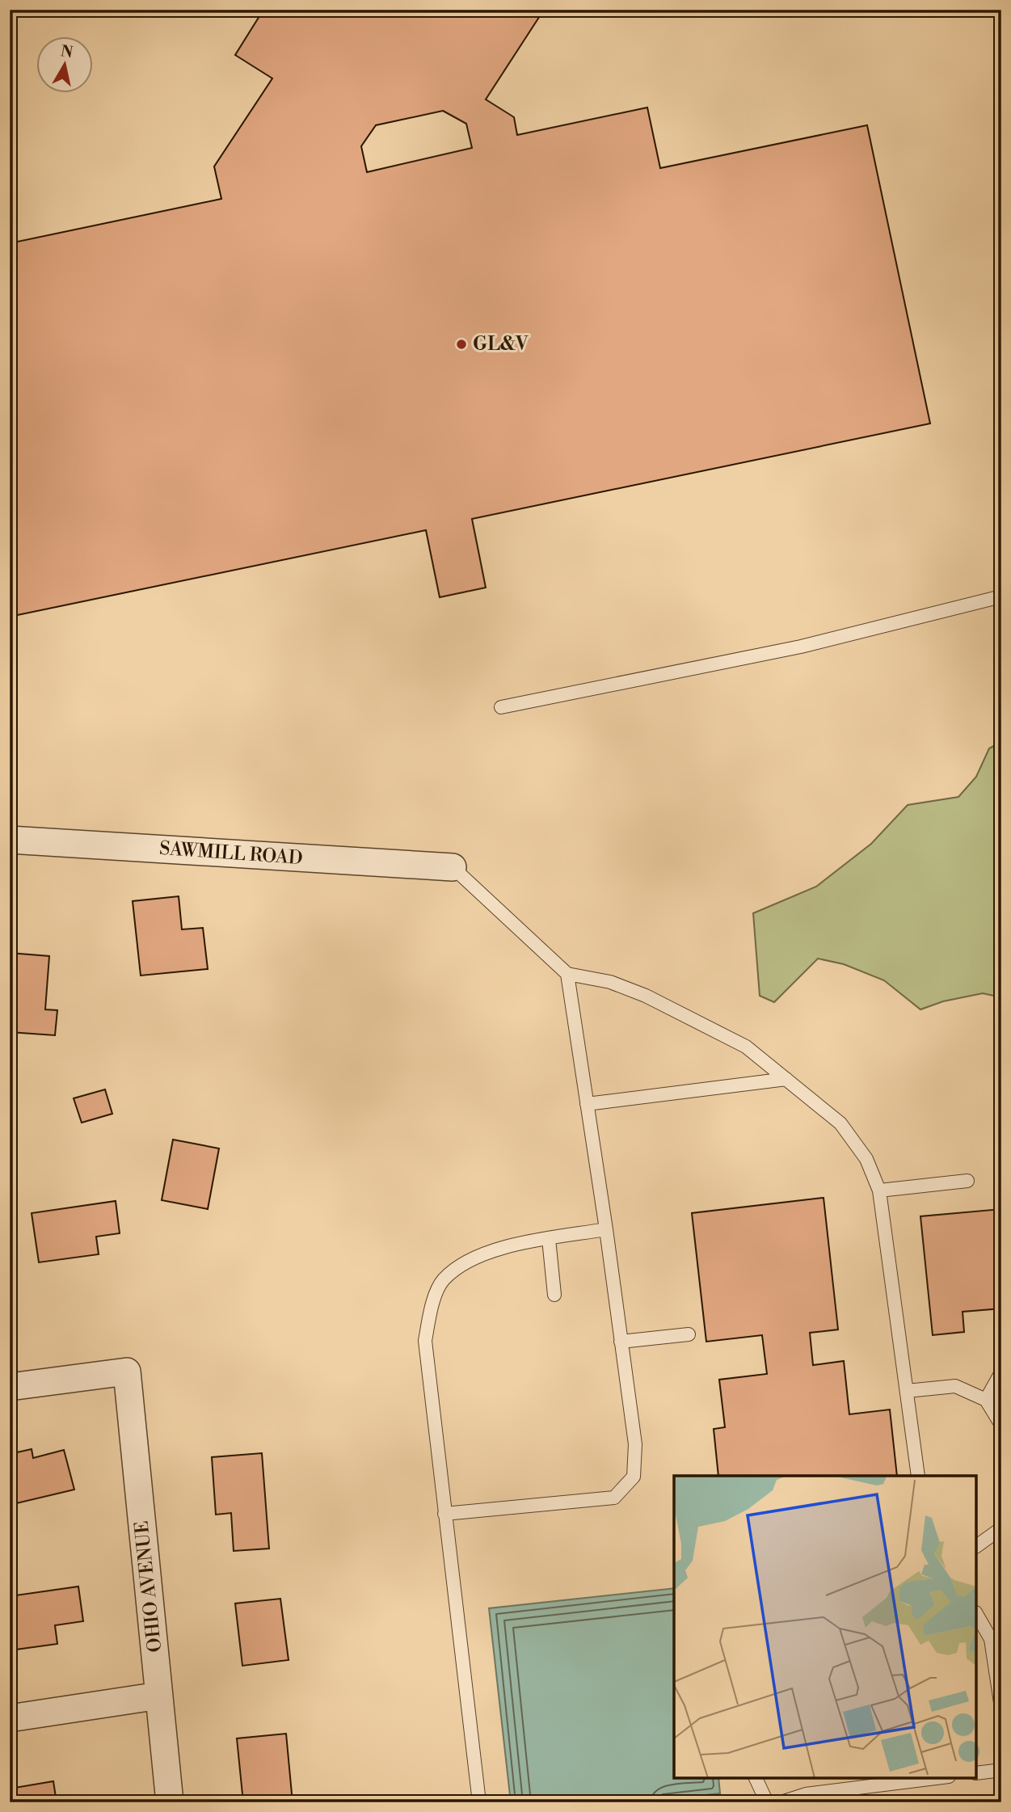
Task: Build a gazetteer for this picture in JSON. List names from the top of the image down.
{
  "streets": {
    "street": ["SAWMILL ROAD", "OHIO AVENUE"]
  },
  "places": ["GL&V"],
  "north": "top"
}
